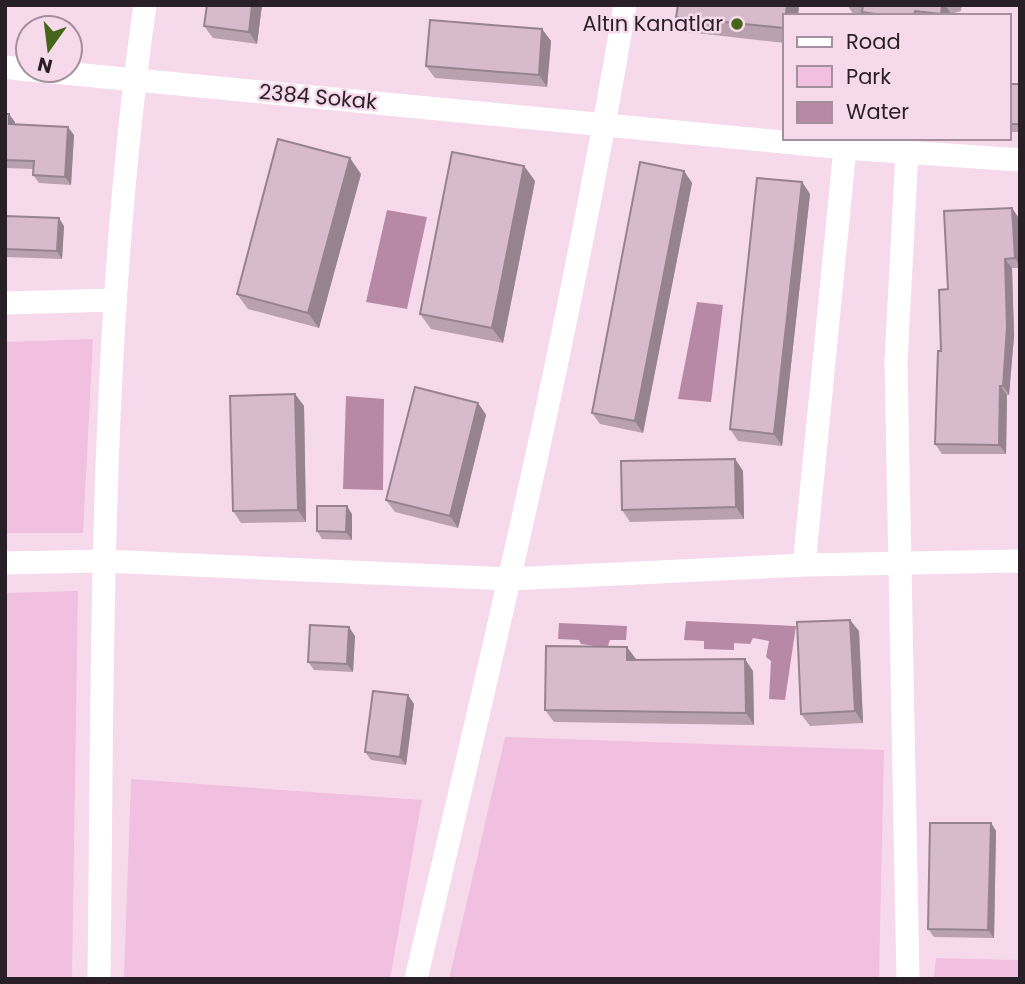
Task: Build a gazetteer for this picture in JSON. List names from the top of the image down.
{
  "streets": {
    "street": ["2384 Sokak"]
  },
  "places": ["Altın Kanatlar"],
  "legend": ["Road", "Park", "Water"],
  "north": "bottom"
}
